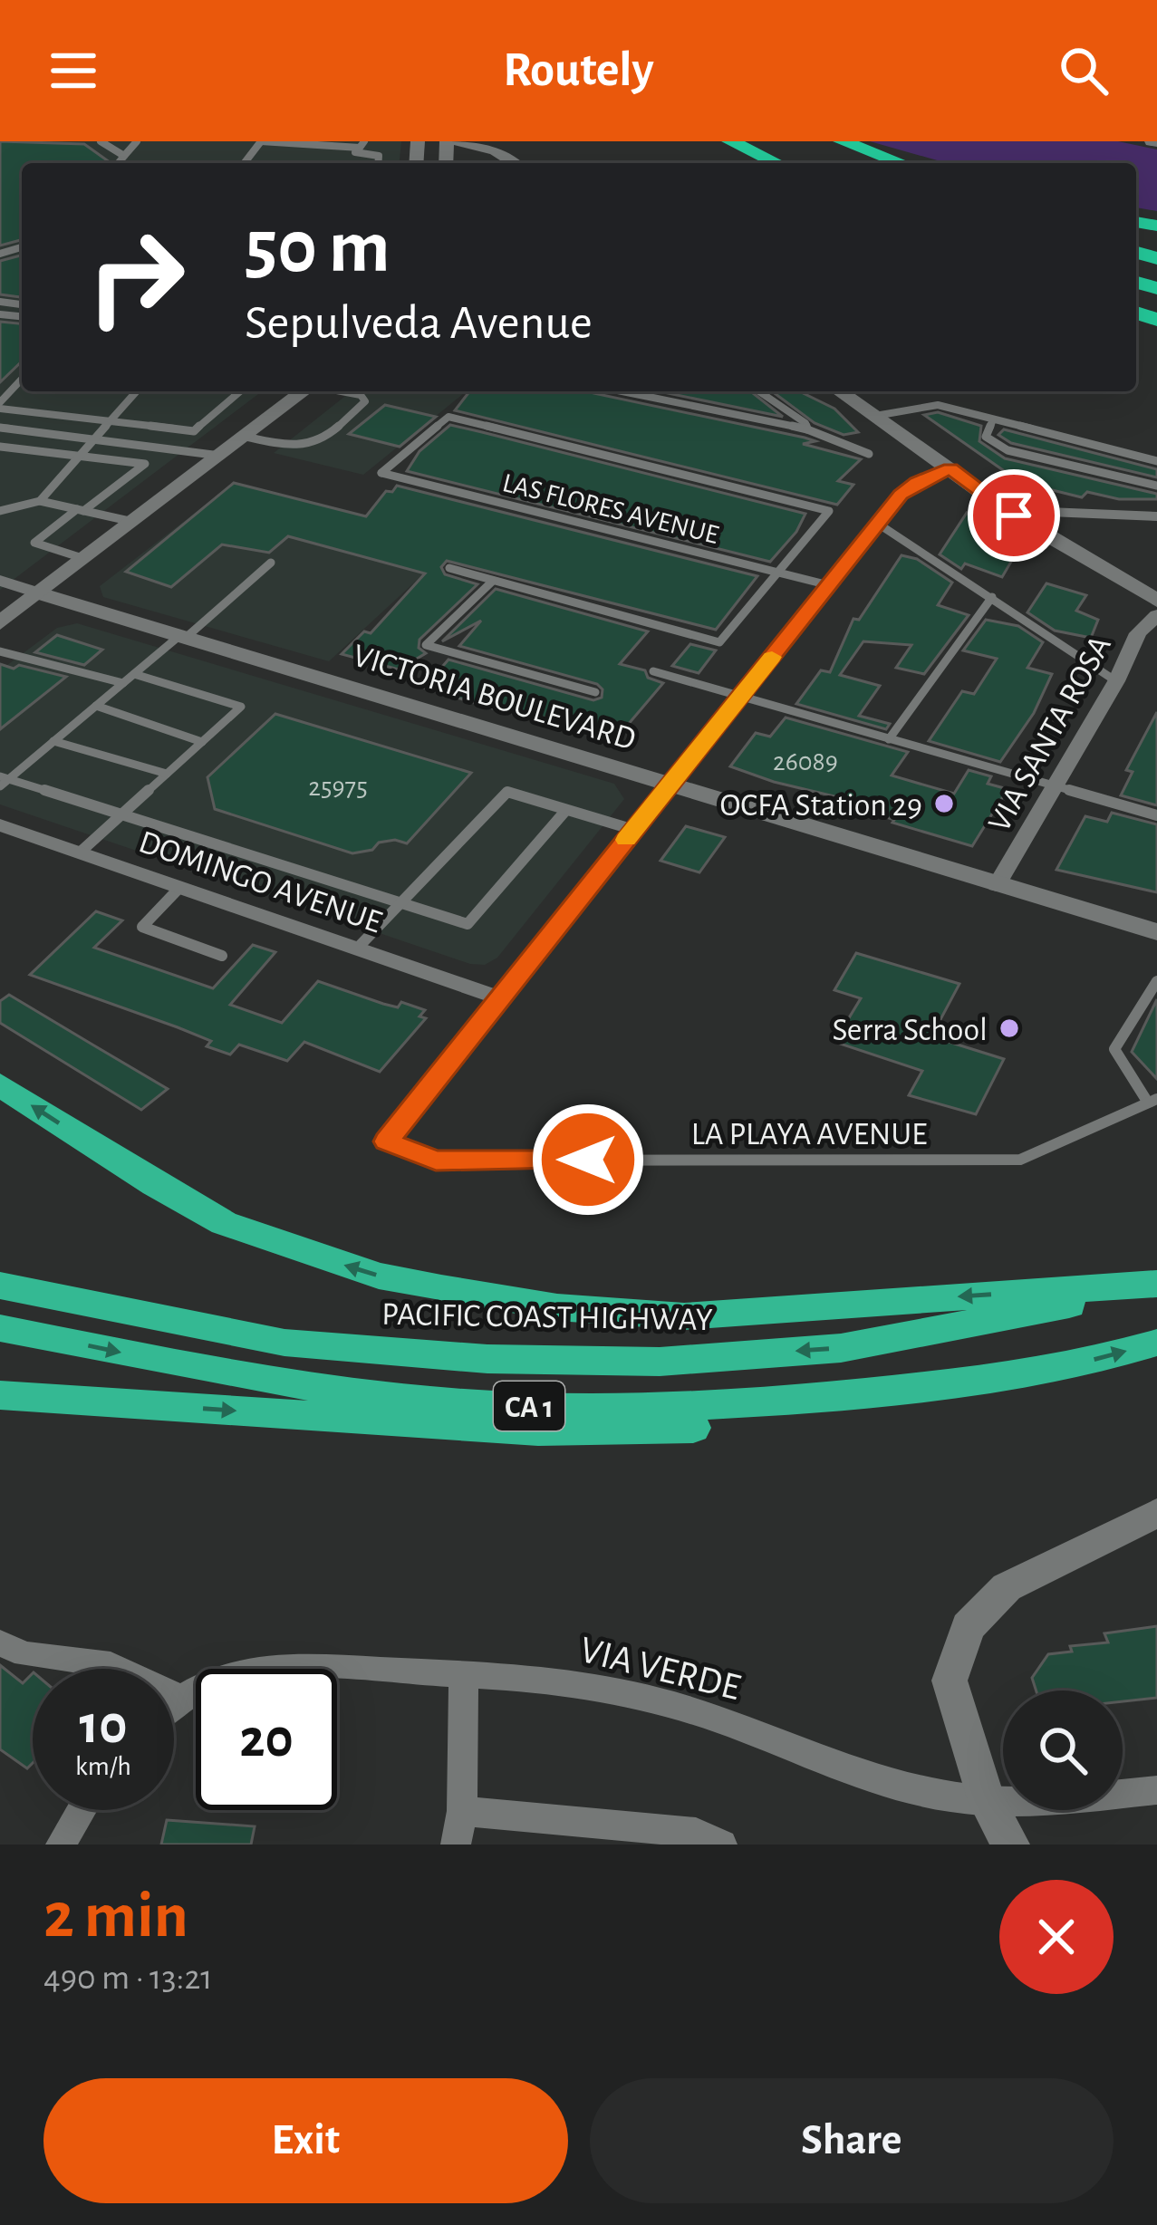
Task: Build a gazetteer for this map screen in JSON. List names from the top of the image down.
{
  "streets": {
    "highway": ["PACIFIC COAST HIGHWAY", "CA 1"],
    "main road": ["VICTORIA BOULEVARD"],
    "street": ["VIA SANTA ROSA", "DOMINGO AVENUE", "VIA VERDE"],
    "lane": ["LAS FLORES AVENUE", "LA PLAYA AVENUE"]
  },
  "crossings": [
    ["VICTORIA BOULEVARD", "VIA SANTA ROSA"]
  ],
  "places": ["OCFA Station 29", "Serra School"],
  "house_numbers": ["26089", "25975"],
  "page": {
    "header": "Routely",
    "turn": ["50 m", "Sepulveda Avenue"],
    "speed": "10 km/h",
    "limit": "20",
    "heading": ["2 min", "490 m · 13:21"],
    "buttons": ["Exit", "Share"]
  }
}
